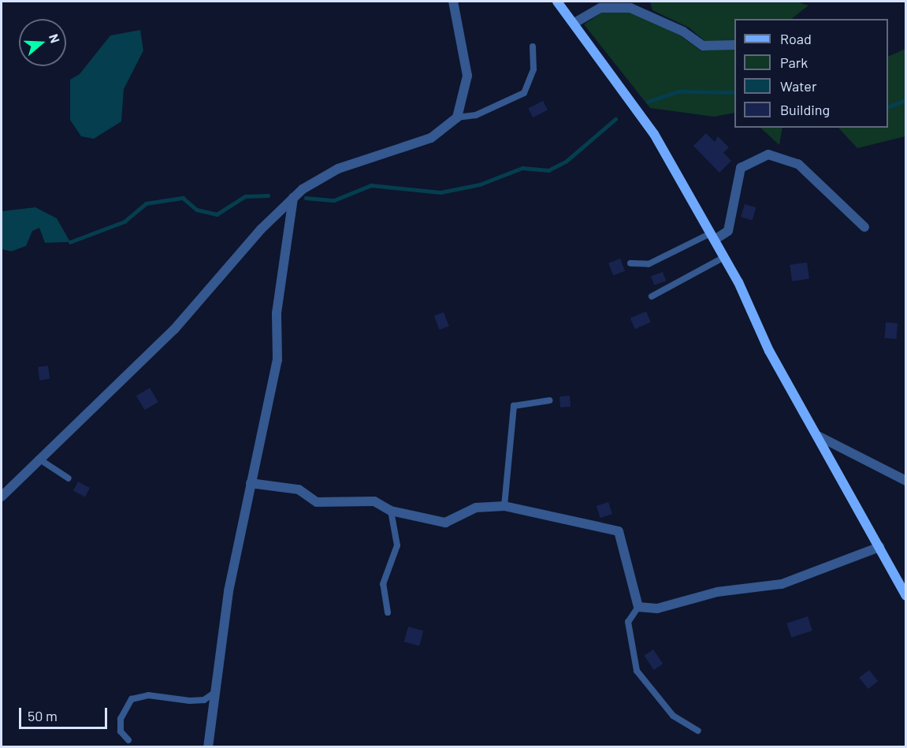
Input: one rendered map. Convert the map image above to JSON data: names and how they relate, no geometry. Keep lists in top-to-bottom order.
{
  "legend": [
    "Road",
    "Park",
    "Water",
    "Building"
  ],
  "scale_bar": "50 m",
  "north": "right"
}
